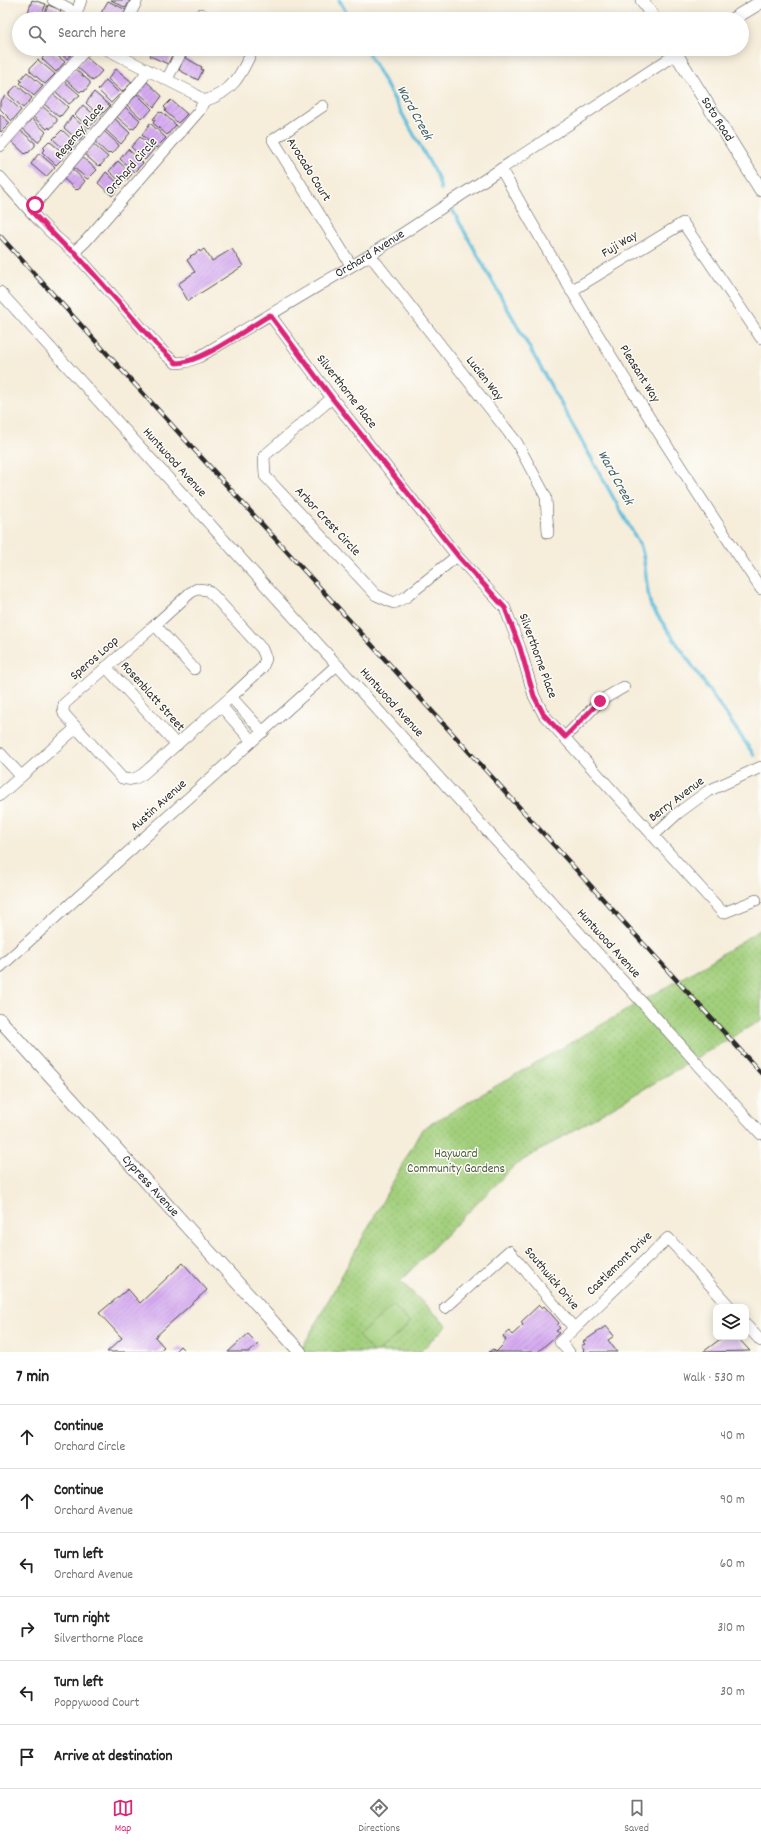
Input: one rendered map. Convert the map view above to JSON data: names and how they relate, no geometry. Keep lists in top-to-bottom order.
{
  "streets": {
    "street": [
      "Soto Road",
      "Regency Place",
      "Orchard Circle",
      "Avocado Court",
      "Fuji Way",
      "Orchard Avenue",
      "Pleasant Way",
      "Lucien Way",
      "Silverthorne Place",
      "Huntwood Avenue",
      "Arbor Crest Circle",
      "Speros Loop",
      "Rosenblatt Street",
      "Berry Avenue",
      "Austin Avenue",
      "Cypress Avenue",
      "Castlemont Drive",
      "Southwick Drive"
    ]
  },
  "crossings": [
    ["Orchard Circle", "Orchard Avenue"],
    ["Avocado Court", "Orchard Avenue"],
    ["Fuji Way", "Pleasant Way"],
    ["Orchard Avenue", "Pleasant Way"],
    ["Orchard Avenue", "Lucien Way"],
    ["Orchard Avenue", "Silverthorne Place"],
    ["Silverthorne Place", "Arbor Crest Circle"],
    ["Silverthorne Place", "Berry Avenue"],
    ["Huntwood Avenue", "Austin Avenue"],
    ["Speros Loop", "Rosenblatt Street"],
    ["Castlemont Drive", "Southwick Drive"]
  ],
  "water": ["Ward Creek"],
  "parks": ["Hayward Community Gardens"],
  "page": {
    "search": "Search here",
    "heading": ["7 min", "Walk · 530 m"],
    "list": [
      ["Continue", "Orchard Circle", "40 m"],
      ["Continue", "Orchard Avenue", "90 m"],
      ["Turn left", "Orchard Avenue", "60 m"],
      ["Turn right", "Silverthorne Place", "310 m"],
      ["Turn left", "Poppywood Court", "30 m"],
      "Arrive at destination"
    ],
    "nav": ["Map", "Directions", "Saved"]
  }
}
